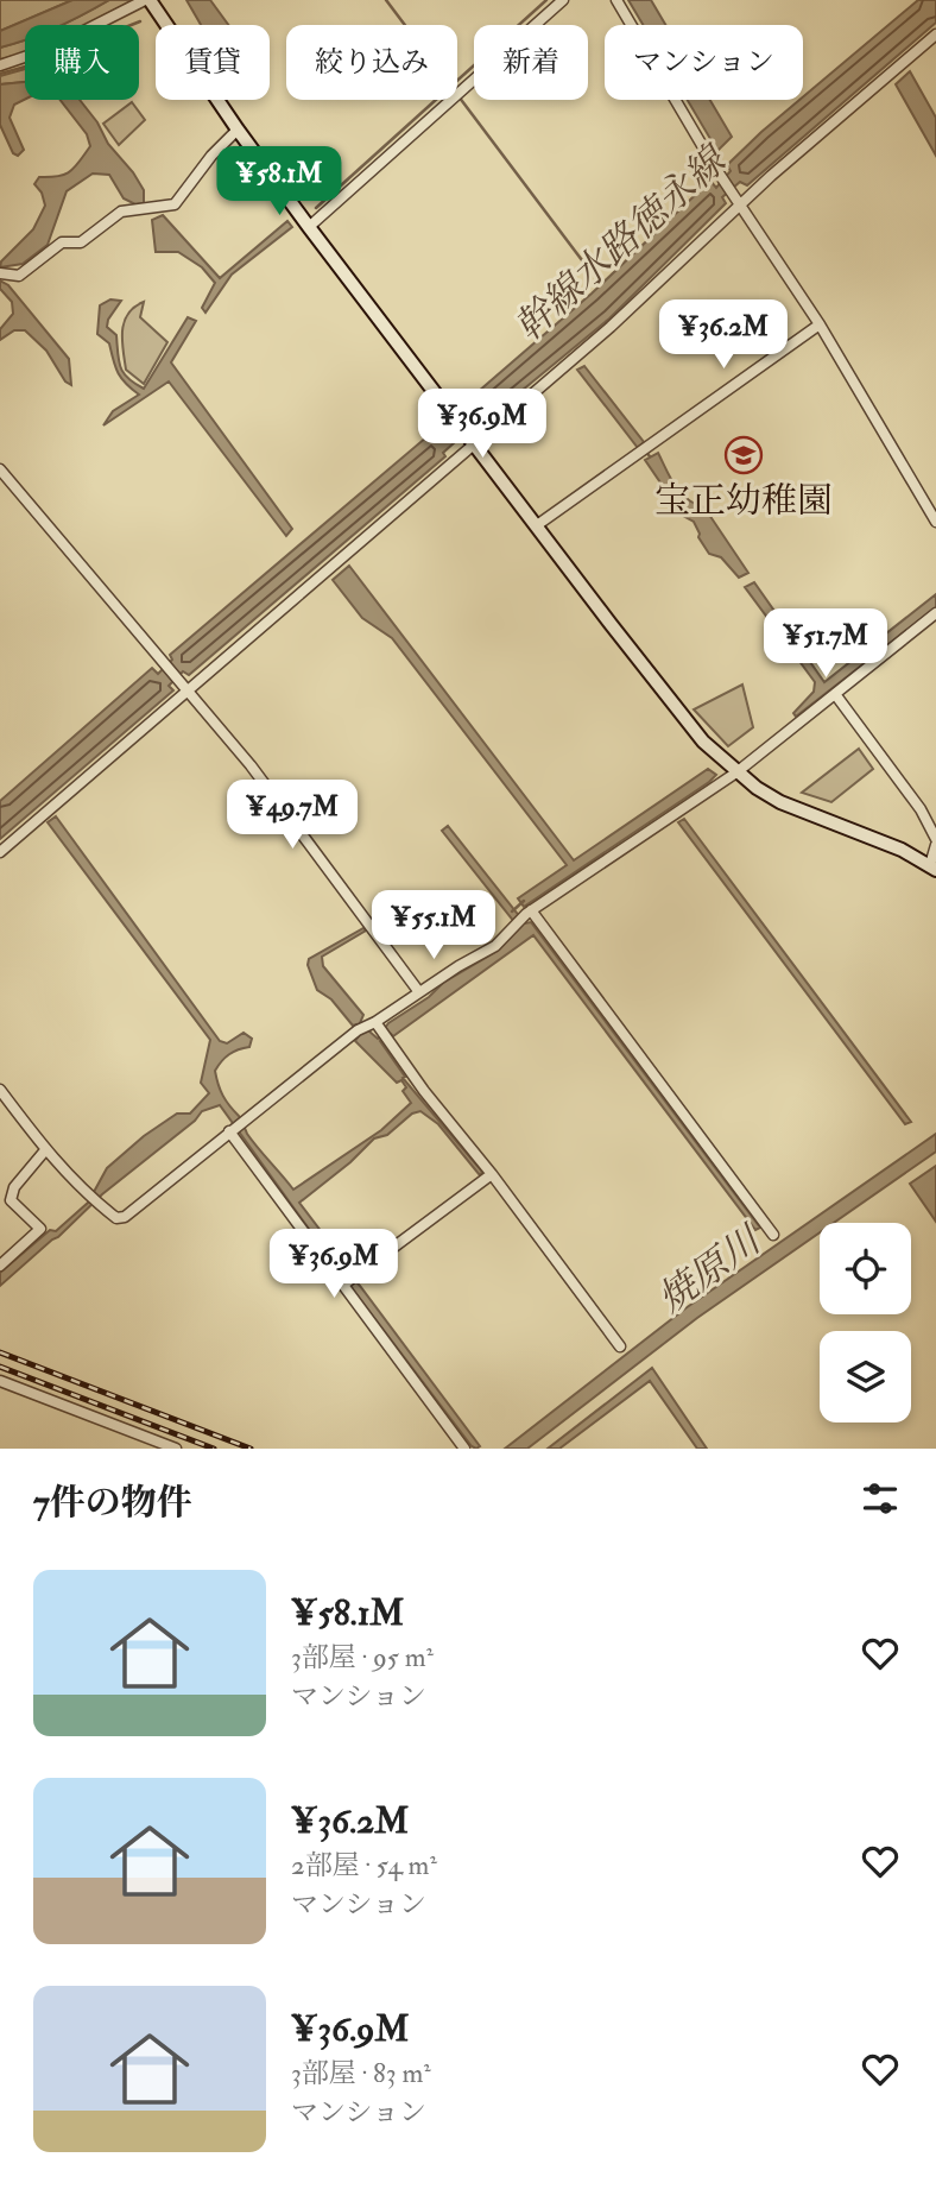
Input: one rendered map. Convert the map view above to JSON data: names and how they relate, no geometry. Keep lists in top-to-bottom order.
{
  "water": ["幹線水路徳永線", "焼原川"],
  "places": {
    "school or university": ["宝正幼稚園"]
  },
  "page": {
    "chip": [
      "購入",
      "賃貸",
      "絞り込み",
      "新着",
      "マンション"
    ],
    "price": [
      "¥58.1M",
      "¥36.2M",
      "¥36.9M",
      "¥51.7M",
      "¥49.7M",
      "¥55.1M",
      "¥36.9M"
    ],
    "heading": "7件の物件",
    "list": [
      {
        "name": "¥58.1M",
        "note": "3部屋 · 95 m² · マンション"
      },
      {
        "name": "¥36.2M",
        "note": "2部屋 · 54 m² · マンション"
      },
      {
        "name": "¥36.9M",
        "note": "3部屋 · 83 m² · マンション"
      }
    ]
  }
}
